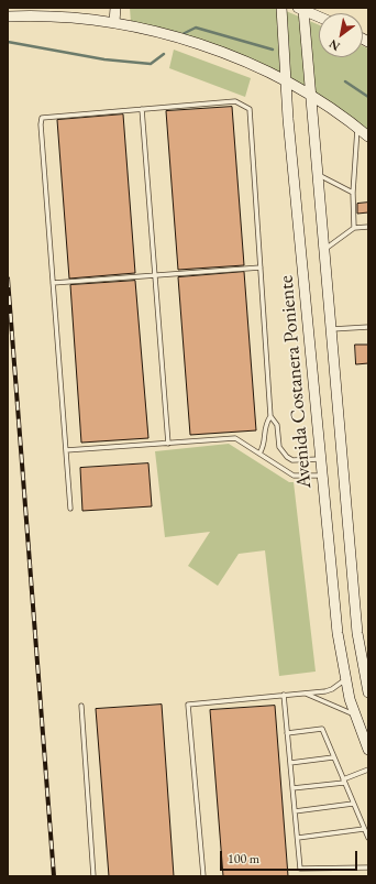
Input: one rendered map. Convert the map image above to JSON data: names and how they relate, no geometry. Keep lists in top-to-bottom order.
{
  "streets": {
    "street": ["Avenida Costanera Poniente"]
  },
  "scale_bar": "100 m",
  "north": "bottom left"
}
